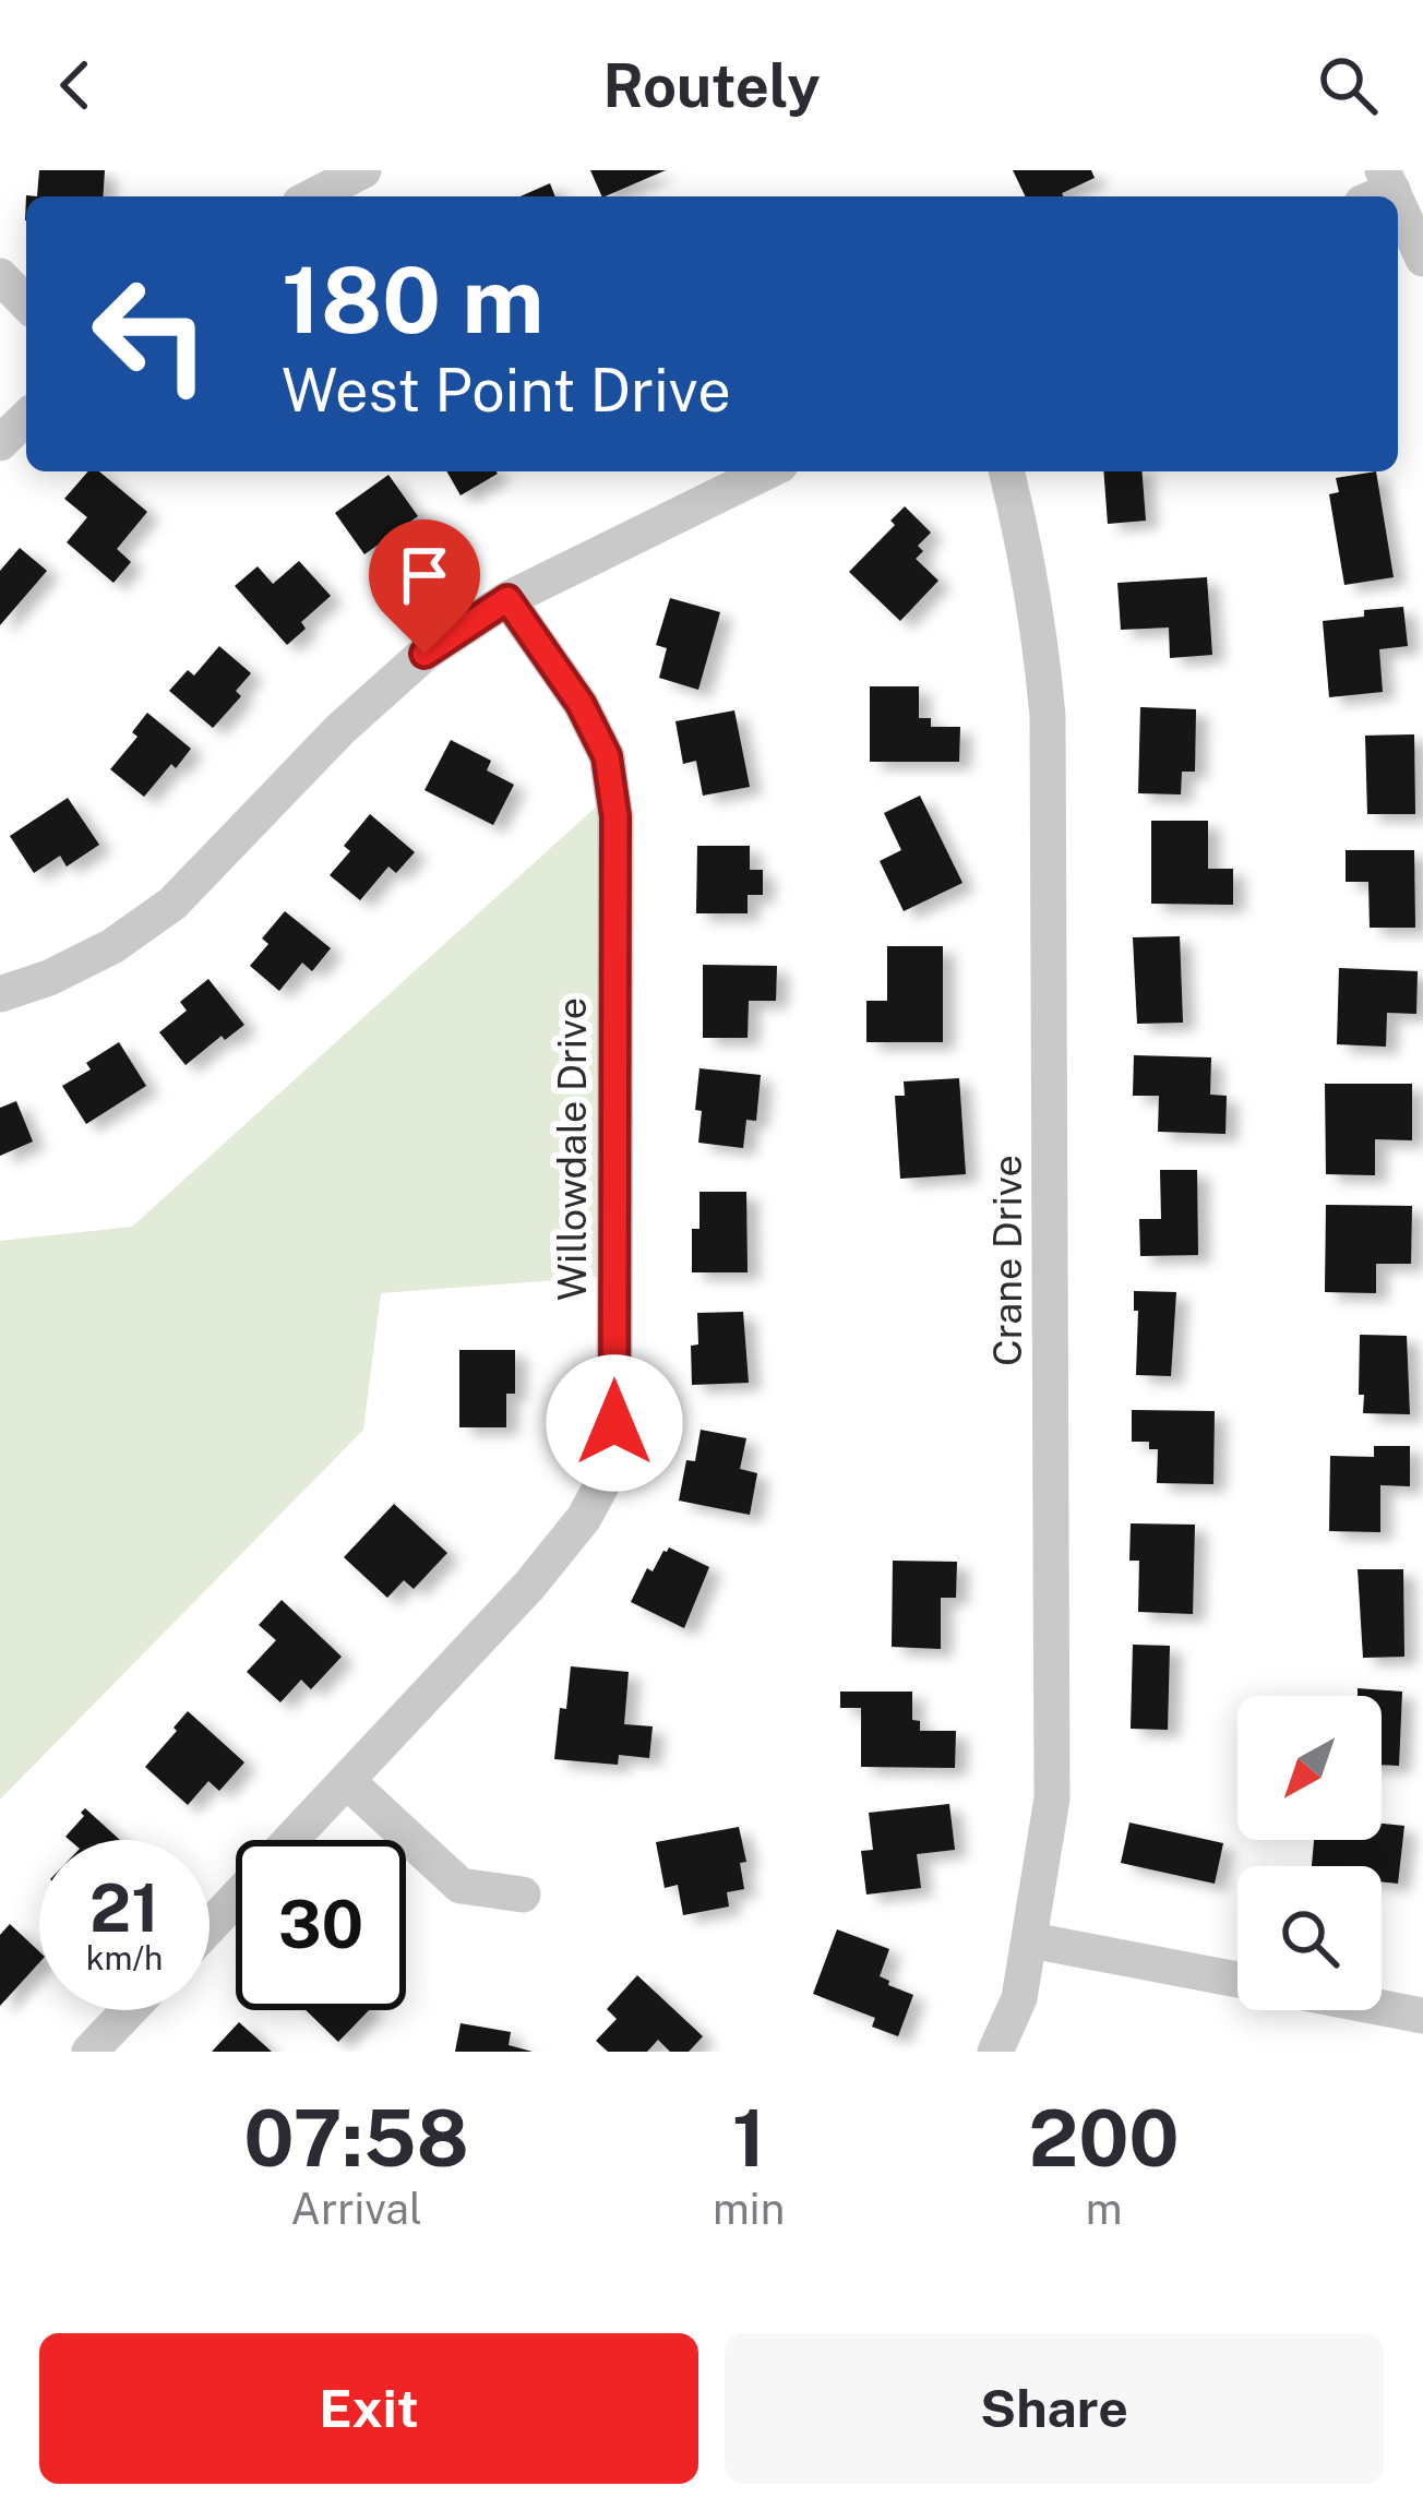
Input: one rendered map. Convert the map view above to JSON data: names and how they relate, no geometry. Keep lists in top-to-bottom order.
{
  "streets": {
    "street": ["Willowdale Drive", "Crane Drive"]
  },
  "north": "bottom left",
  "page": {
    "header": "Routely",
    "turn": ["180 m", "West Point Drive"],
    "speed": "21 km/h",
    "limit": "30",
    "eta": [
      "07:58",
      "Arrival",
      "1",
      "min",
      "200",
      "m"
    ],
    "buttons": ["Exit", "Share"]
  }
}
